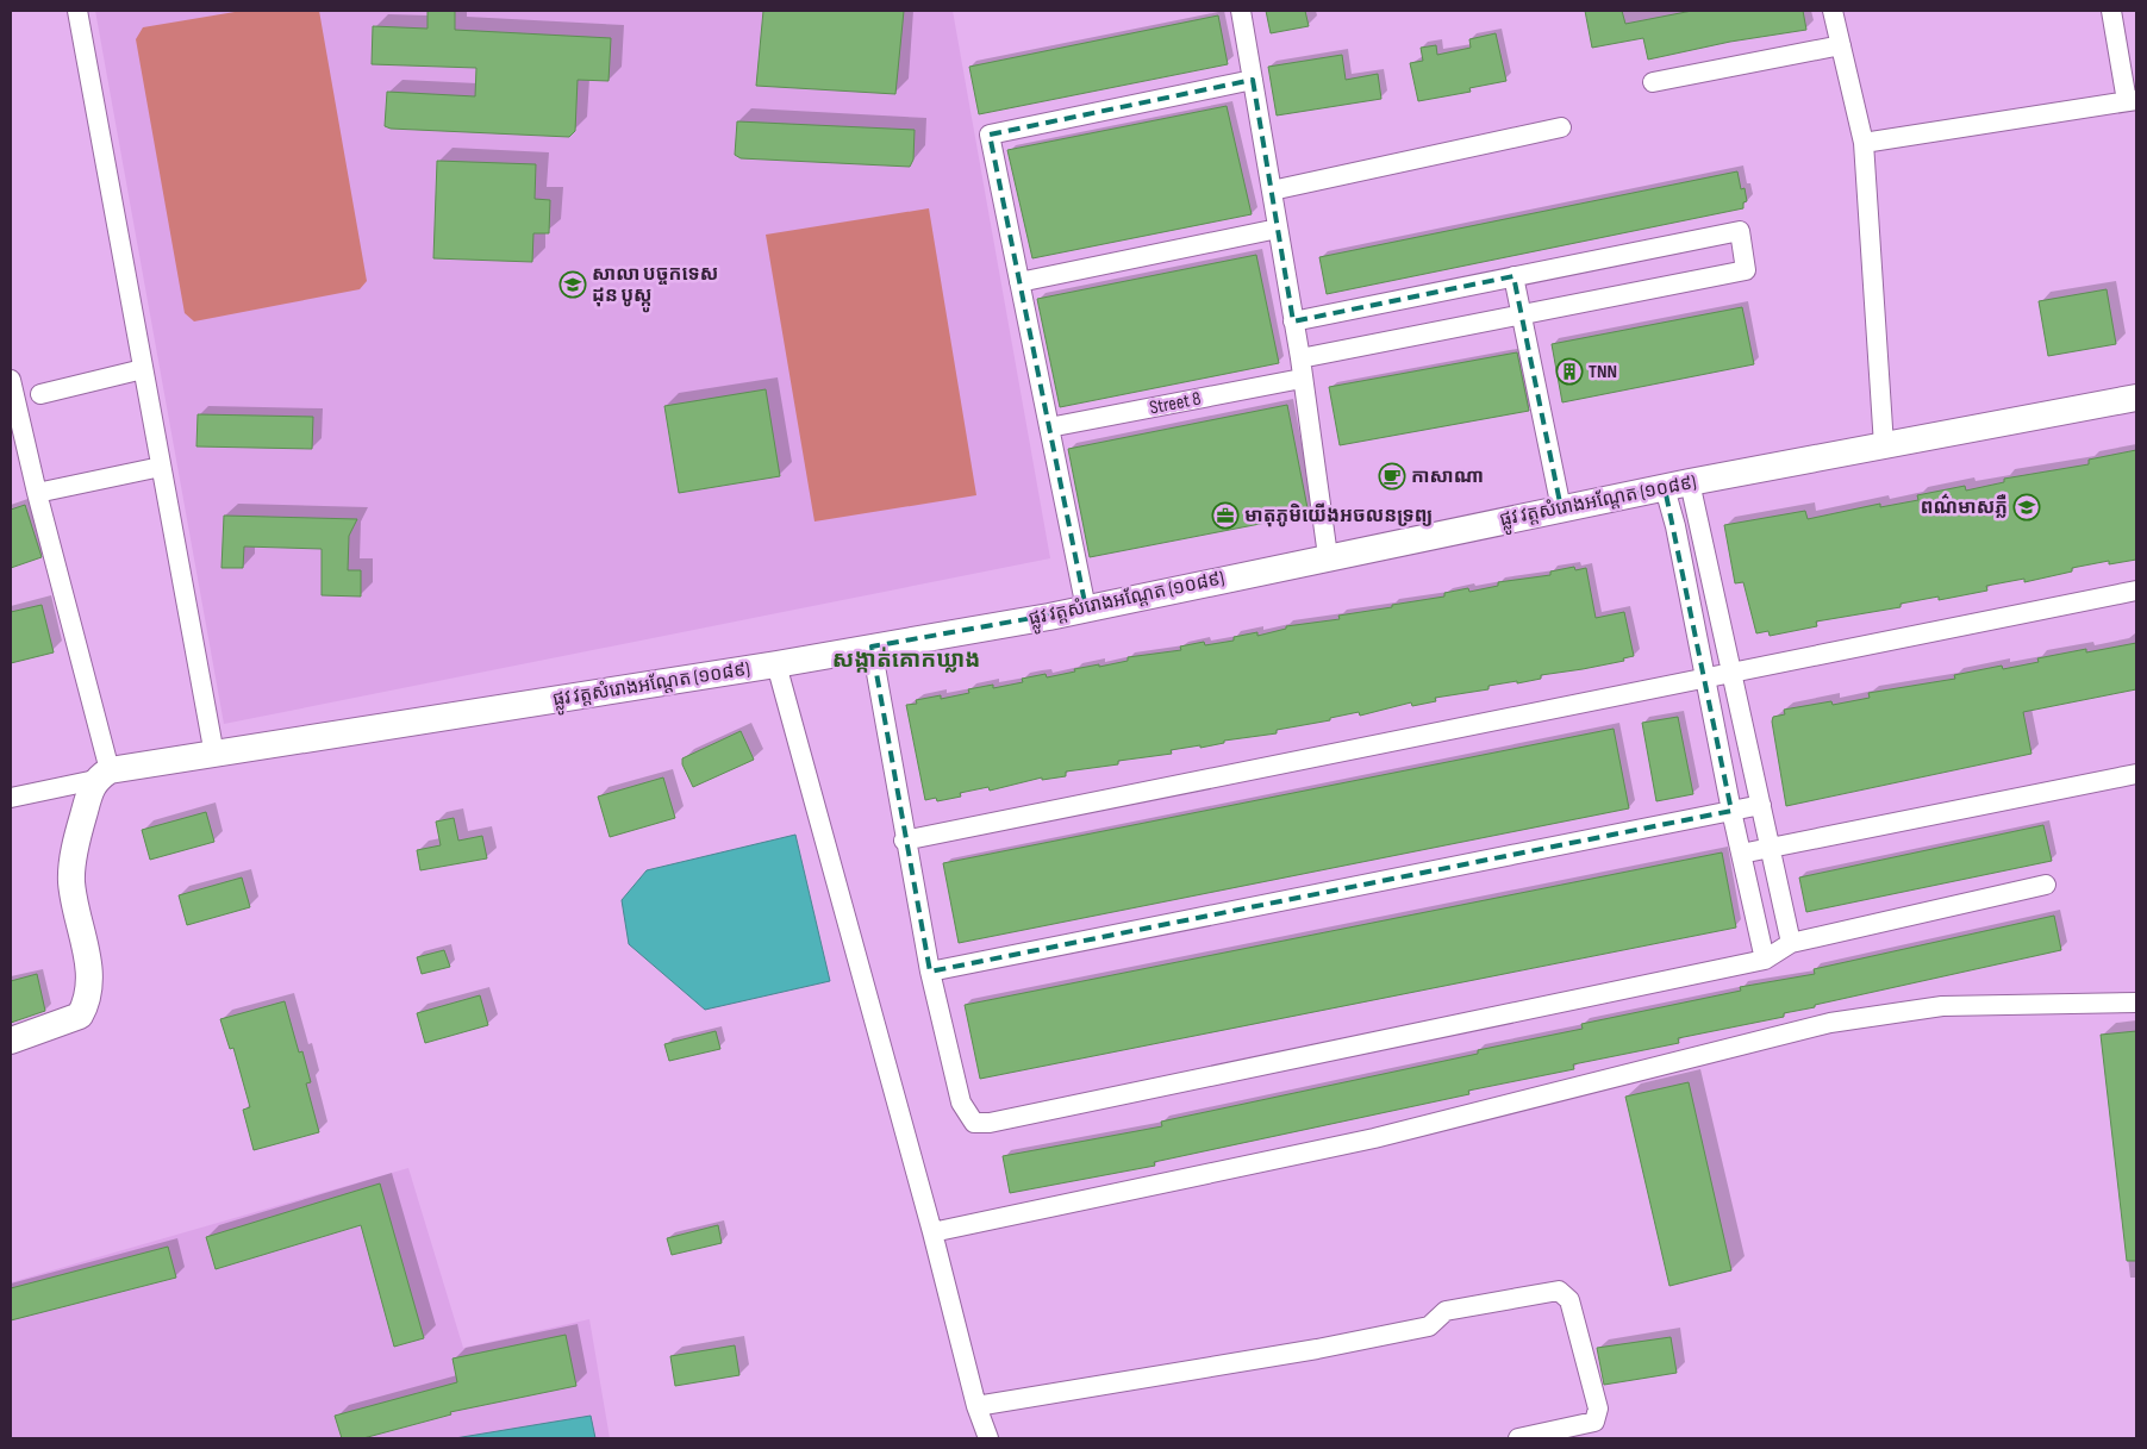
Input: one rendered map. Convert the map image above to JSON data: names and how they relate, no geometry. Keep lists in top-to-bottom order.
{
  "streets": {
    "main road": ["ផ្លូវ វត្តសំរោងអណ្ដែត (១០៨៩)"],
    "street": ["Street 8"]
  },
  "districts": ["សង្កាត់គោកឃ្លាង"],
  "places": {
    "school or university": ["សាលា បច្ចកទេស ដុន បូស្កូ", "ពណ៌មាសភ្លឺ"],
    "building": ["TNN"],
    "cafe": ["កាសាណា"],
    "office": ["មាតុភូមិយើងអចលនទ្រព្យ"]
  }
}
